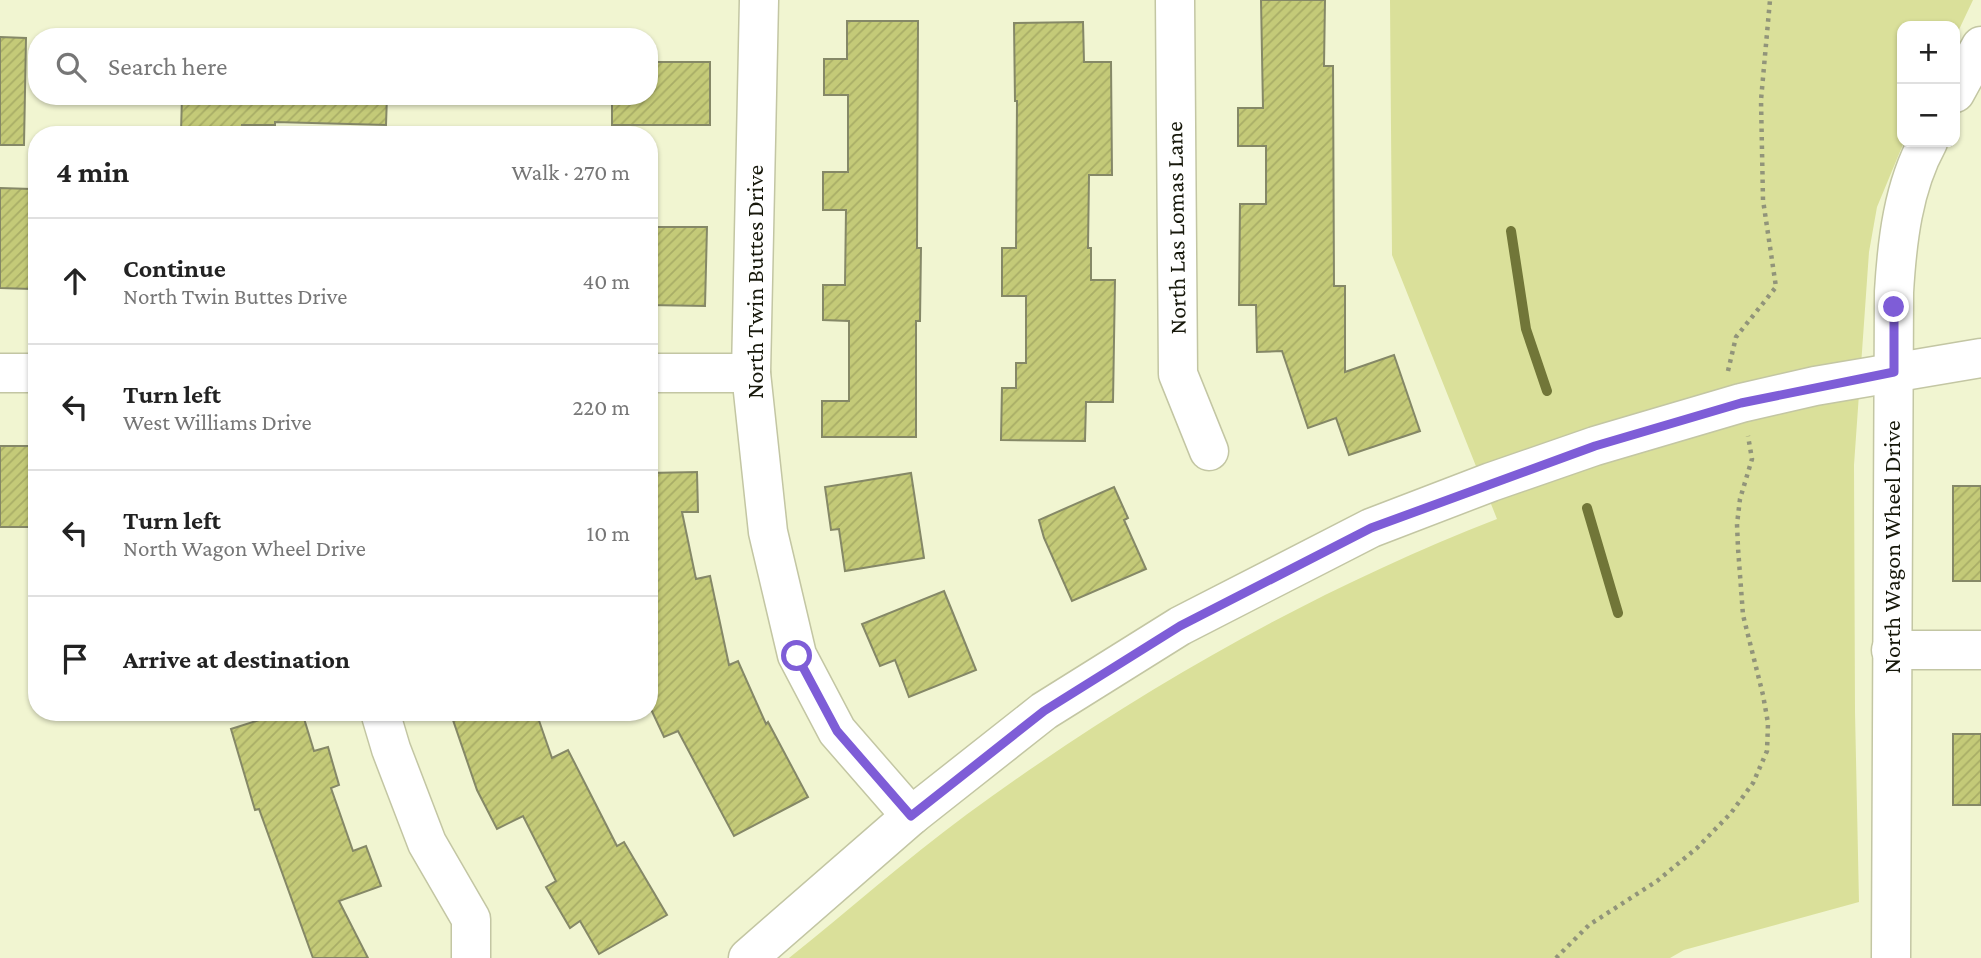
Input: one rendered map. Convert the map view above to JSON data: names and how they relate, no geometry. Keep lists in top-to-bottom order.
{
  "streets": {
    "street": ["North Las Lomas Lane", "North Twin Buttes Drive", "North Wagon Wheel Drive"]
  },
  "page": {
    "map_buttons": ["+", "−"],
    "search": "Search here",
    "heading": ["4 min", "Walk · 270 m"],
    "list": [
      ["Continue", "North Twin Buttes Drive", "40 m"],
      ["Turn left", "West Williams Drive", "220 m"],
      ["Turn left", "North Wagon Wheel Drive", "10 m"],
      "Arrive at destination"
    ]
  }
}
